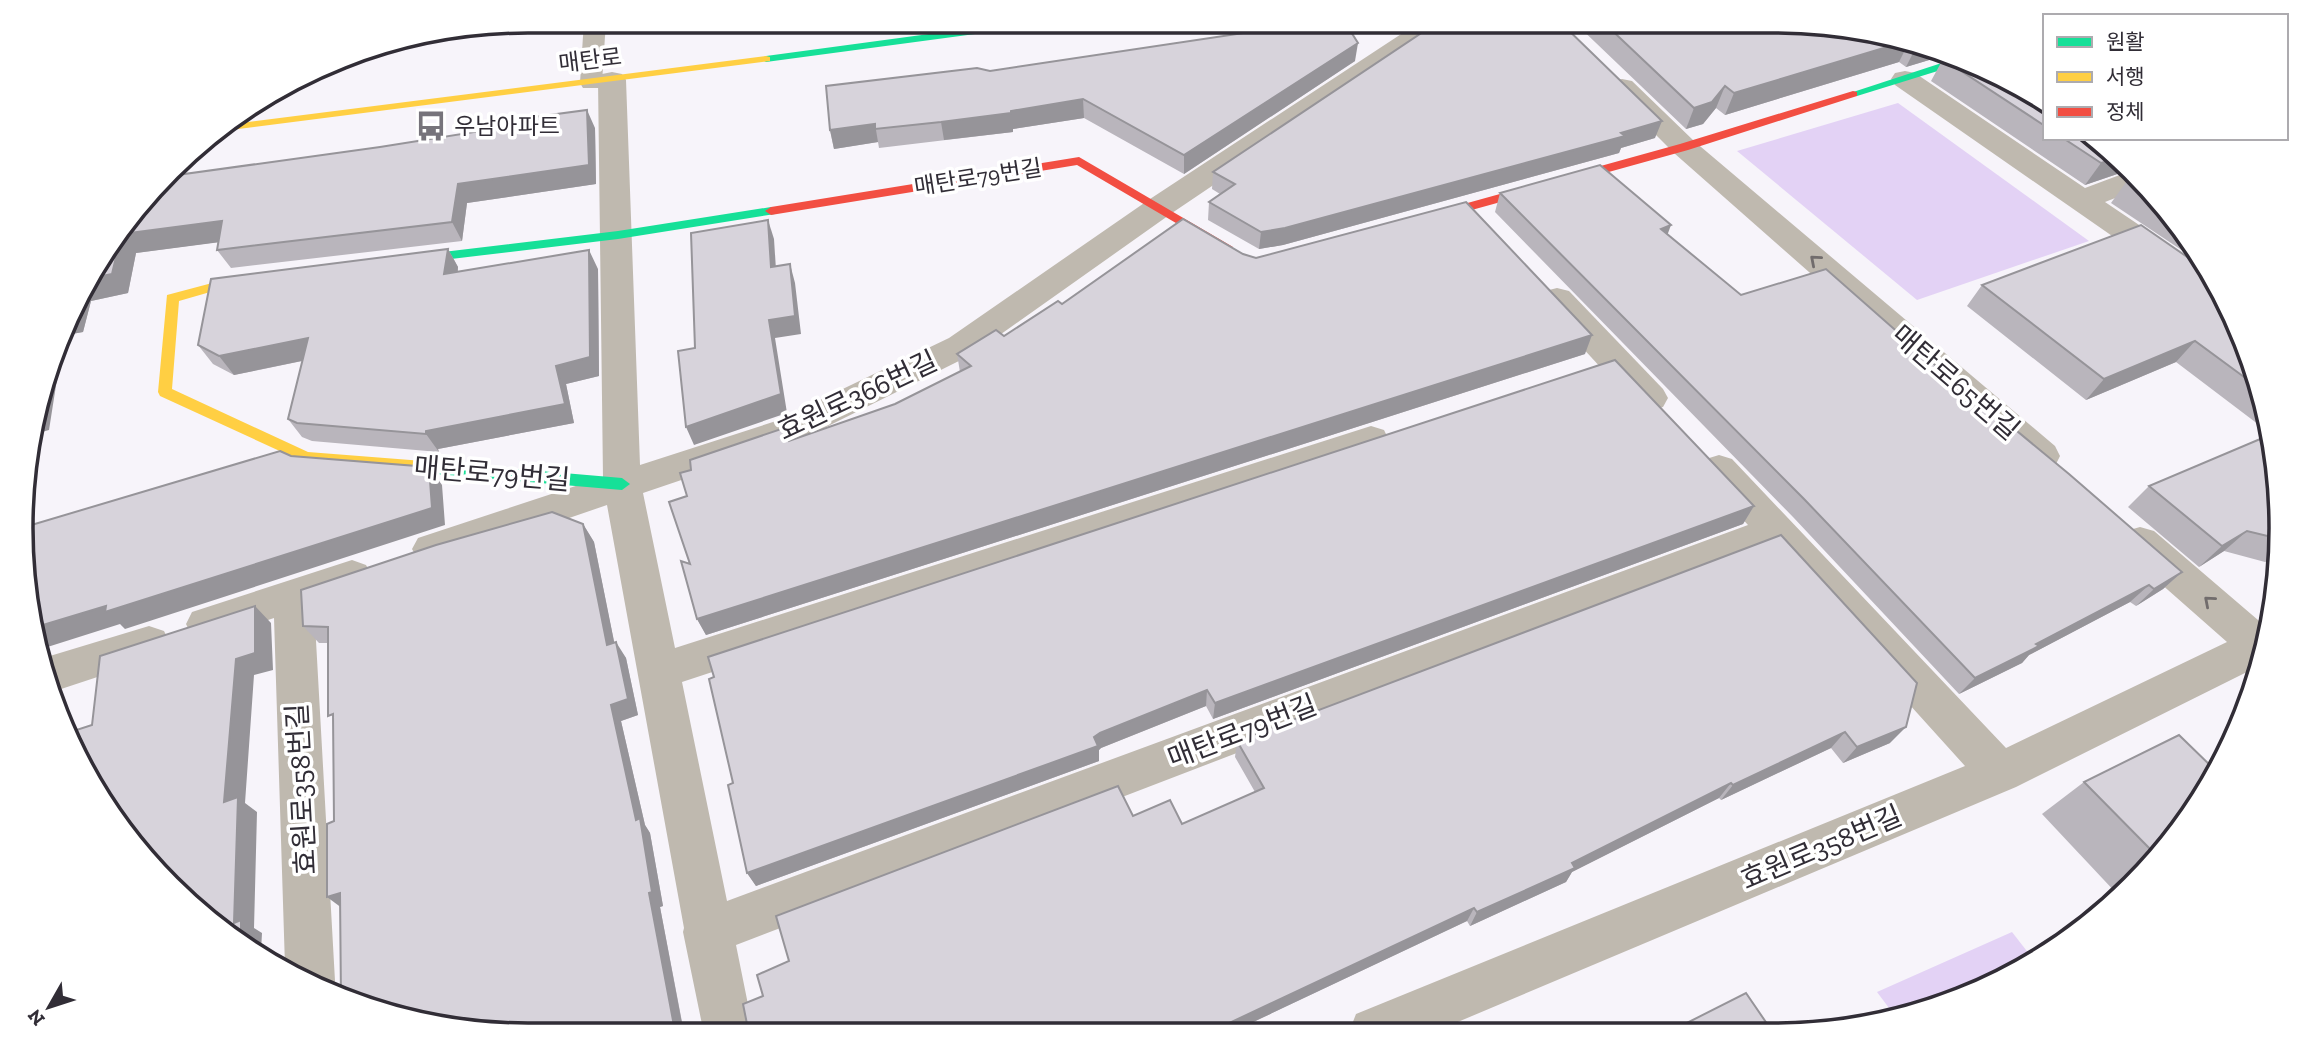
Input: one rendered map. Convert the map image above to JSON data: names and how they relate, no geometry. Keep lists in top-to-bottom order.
{
  "streets": {
    "street": [
      "매탄로",
      "매탄로79번길",
      "매탄로65번길",
      "효원로366번길",
      "효원로358번길"
    ]
  },
  "crossings": [
    ["매탄로79번길", "효원로366번길"],
    ["효원로366번길", "효원로358번길"]
  ],
  "places": {
    "bus stop": ["우남아파트"]
  },
  "legend": ["원활", "서행", "정체"],
  "north": "bottom left"
}
